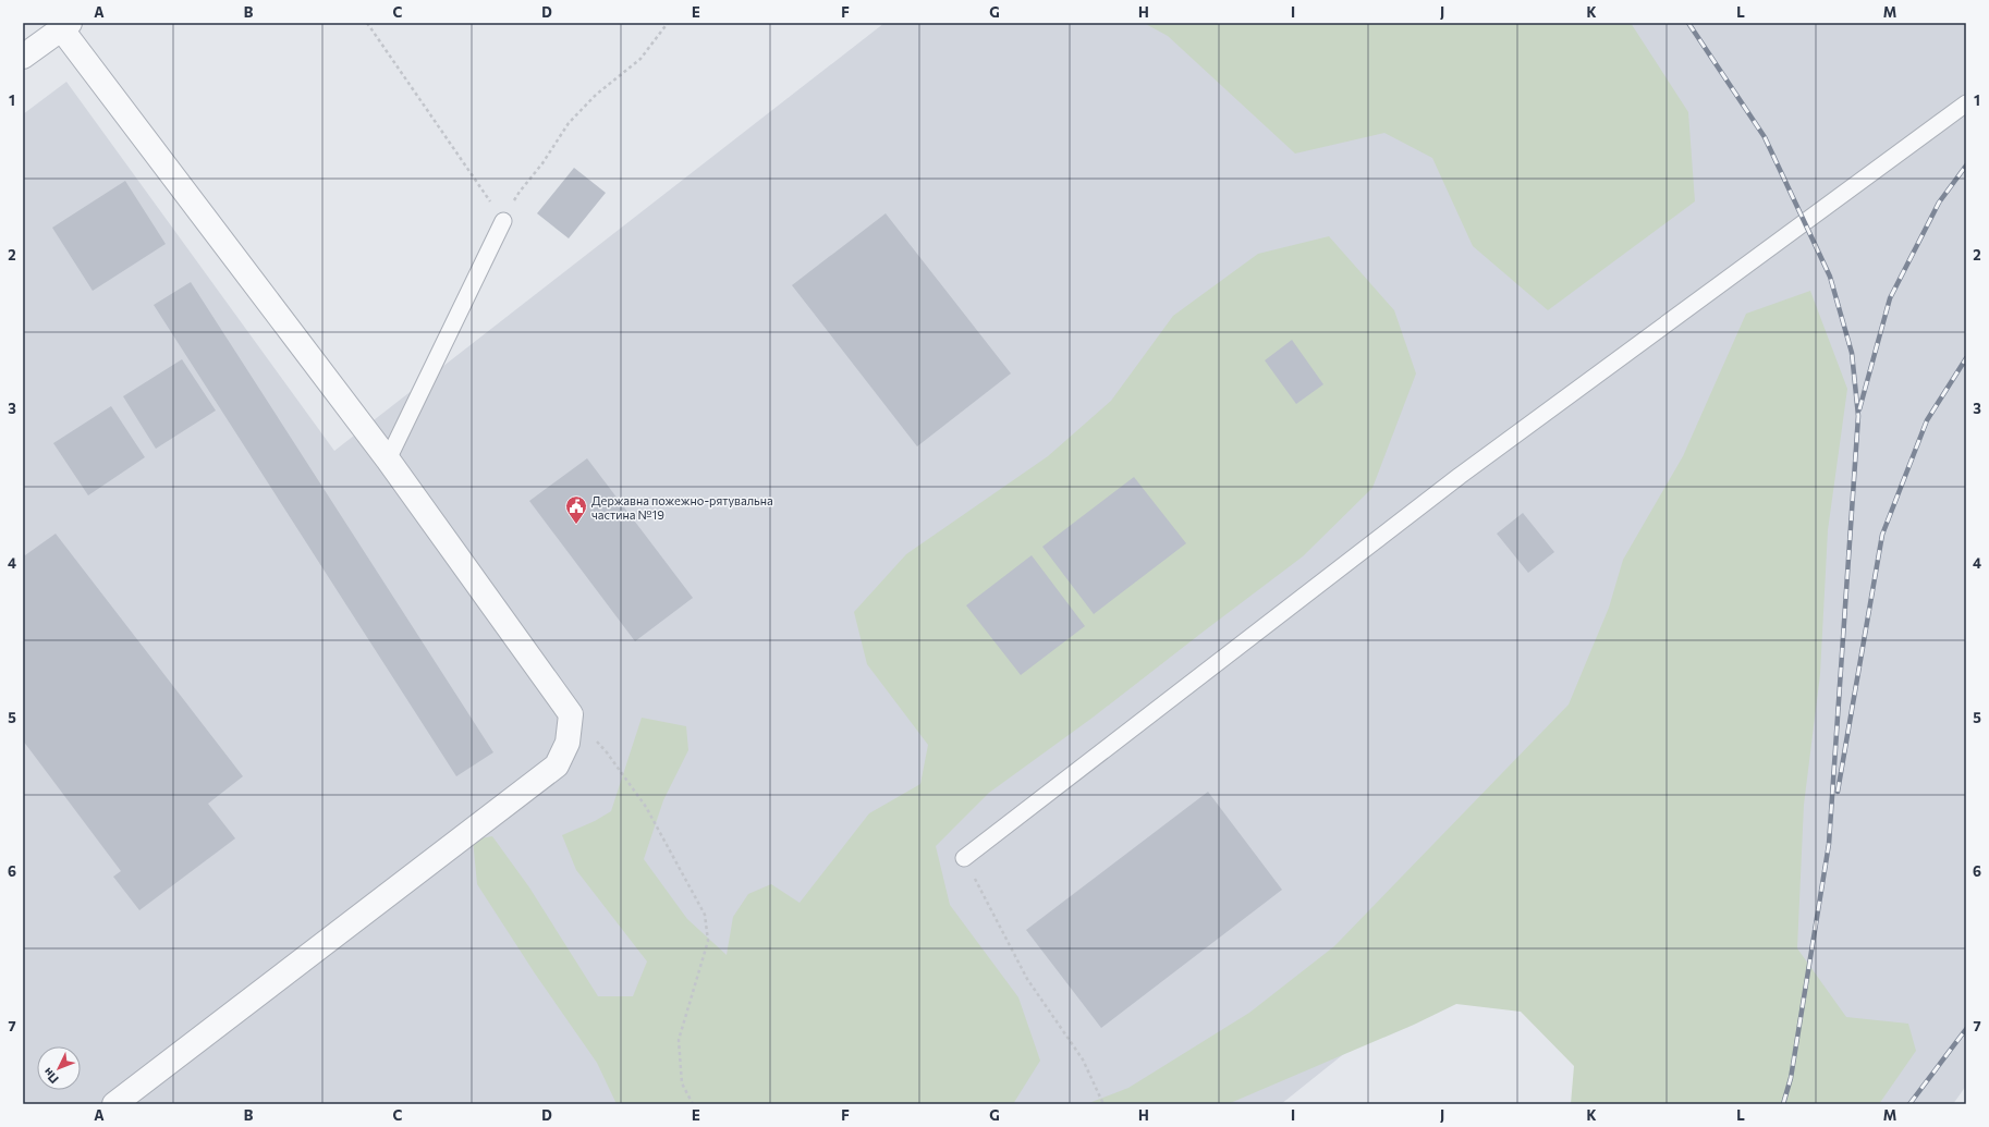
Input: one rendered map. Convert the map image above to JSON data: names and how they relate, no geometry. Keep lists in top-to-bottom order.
{
  "places": {
    "public building": ["Державна пожежно-рятувальна частина №19"]
  },
  "north": "bottom left",
  "grid": {
    "columns": [
      "A",
      "B",
      "C",
      "D",
      "E",
      "F",
      "G",
      "H",
      "I",
      "J",
      "K",
      "L",
      "M"
    ],
    "rows": [
      "1",
      "2",
      "3",
      "4",
      "5",
      "6",
      "7"
    ]
  }
}
